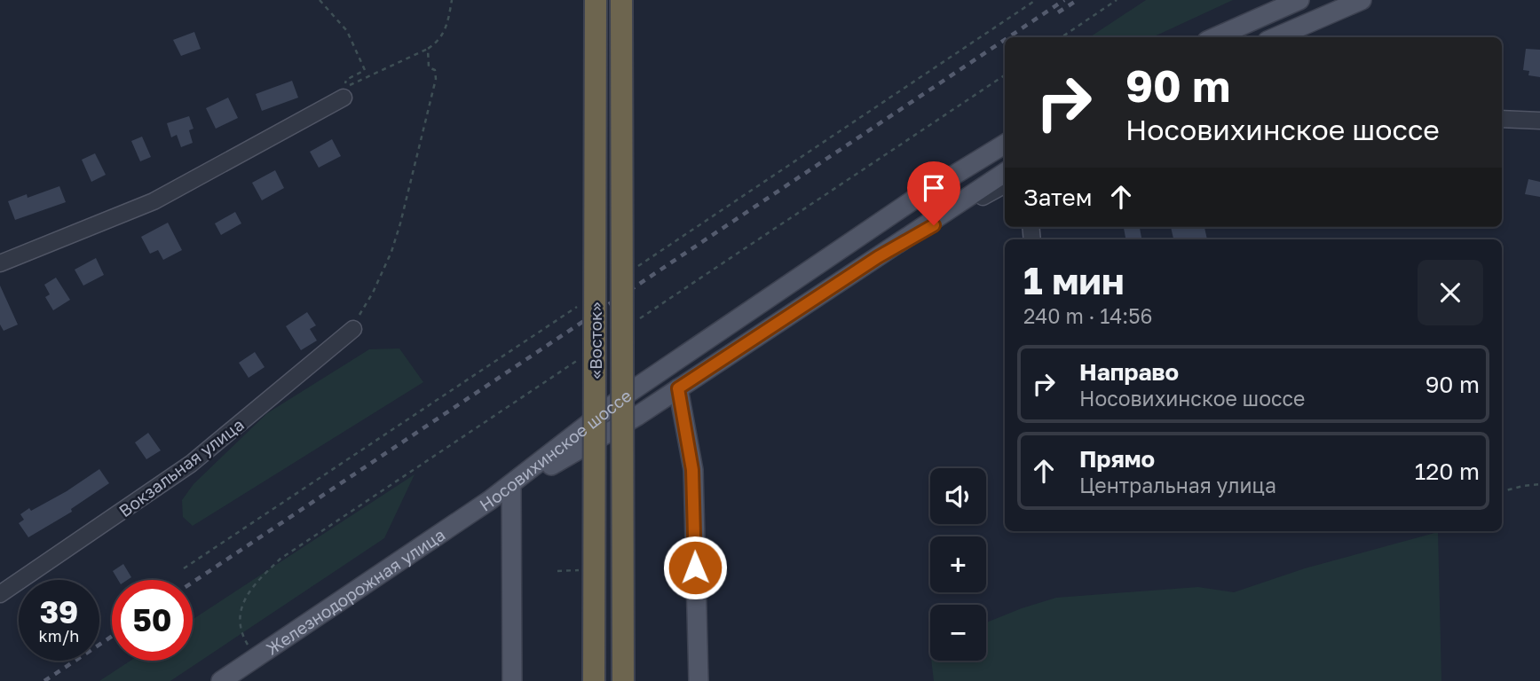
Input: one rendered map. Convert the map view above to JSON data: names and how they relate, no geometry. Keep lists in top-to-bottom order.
{
  "streets": {
    "highway": ["«Восток»"],
    "main road": ["Носовихинское шоссе", "Железнодорожная улица"],
    "street": ["Вокзальная улица"]
  },
  "crossings": [
    ["Носовихинское шоссе", "Железнодорожная улица"]
  ],
  "page": {
    "turn": ["90 m", "Носовихинское шоссе"],
    "then": "Затем",
    "heading": ["1 мин", "240 m · 14:56"],
    "list": [
      {
        "name": "Направо",
        "note": "Носовихинское шоссе",
        "value": "90 m"
      },
      {
        "name": "Прямо",
        "note": "Центральная улица",
        "value": "120 m"
      }
    ],
    "map_buttons": ["+", "−"],
    "speed": "39 km/h",
    "limit": "50"
  }
}
